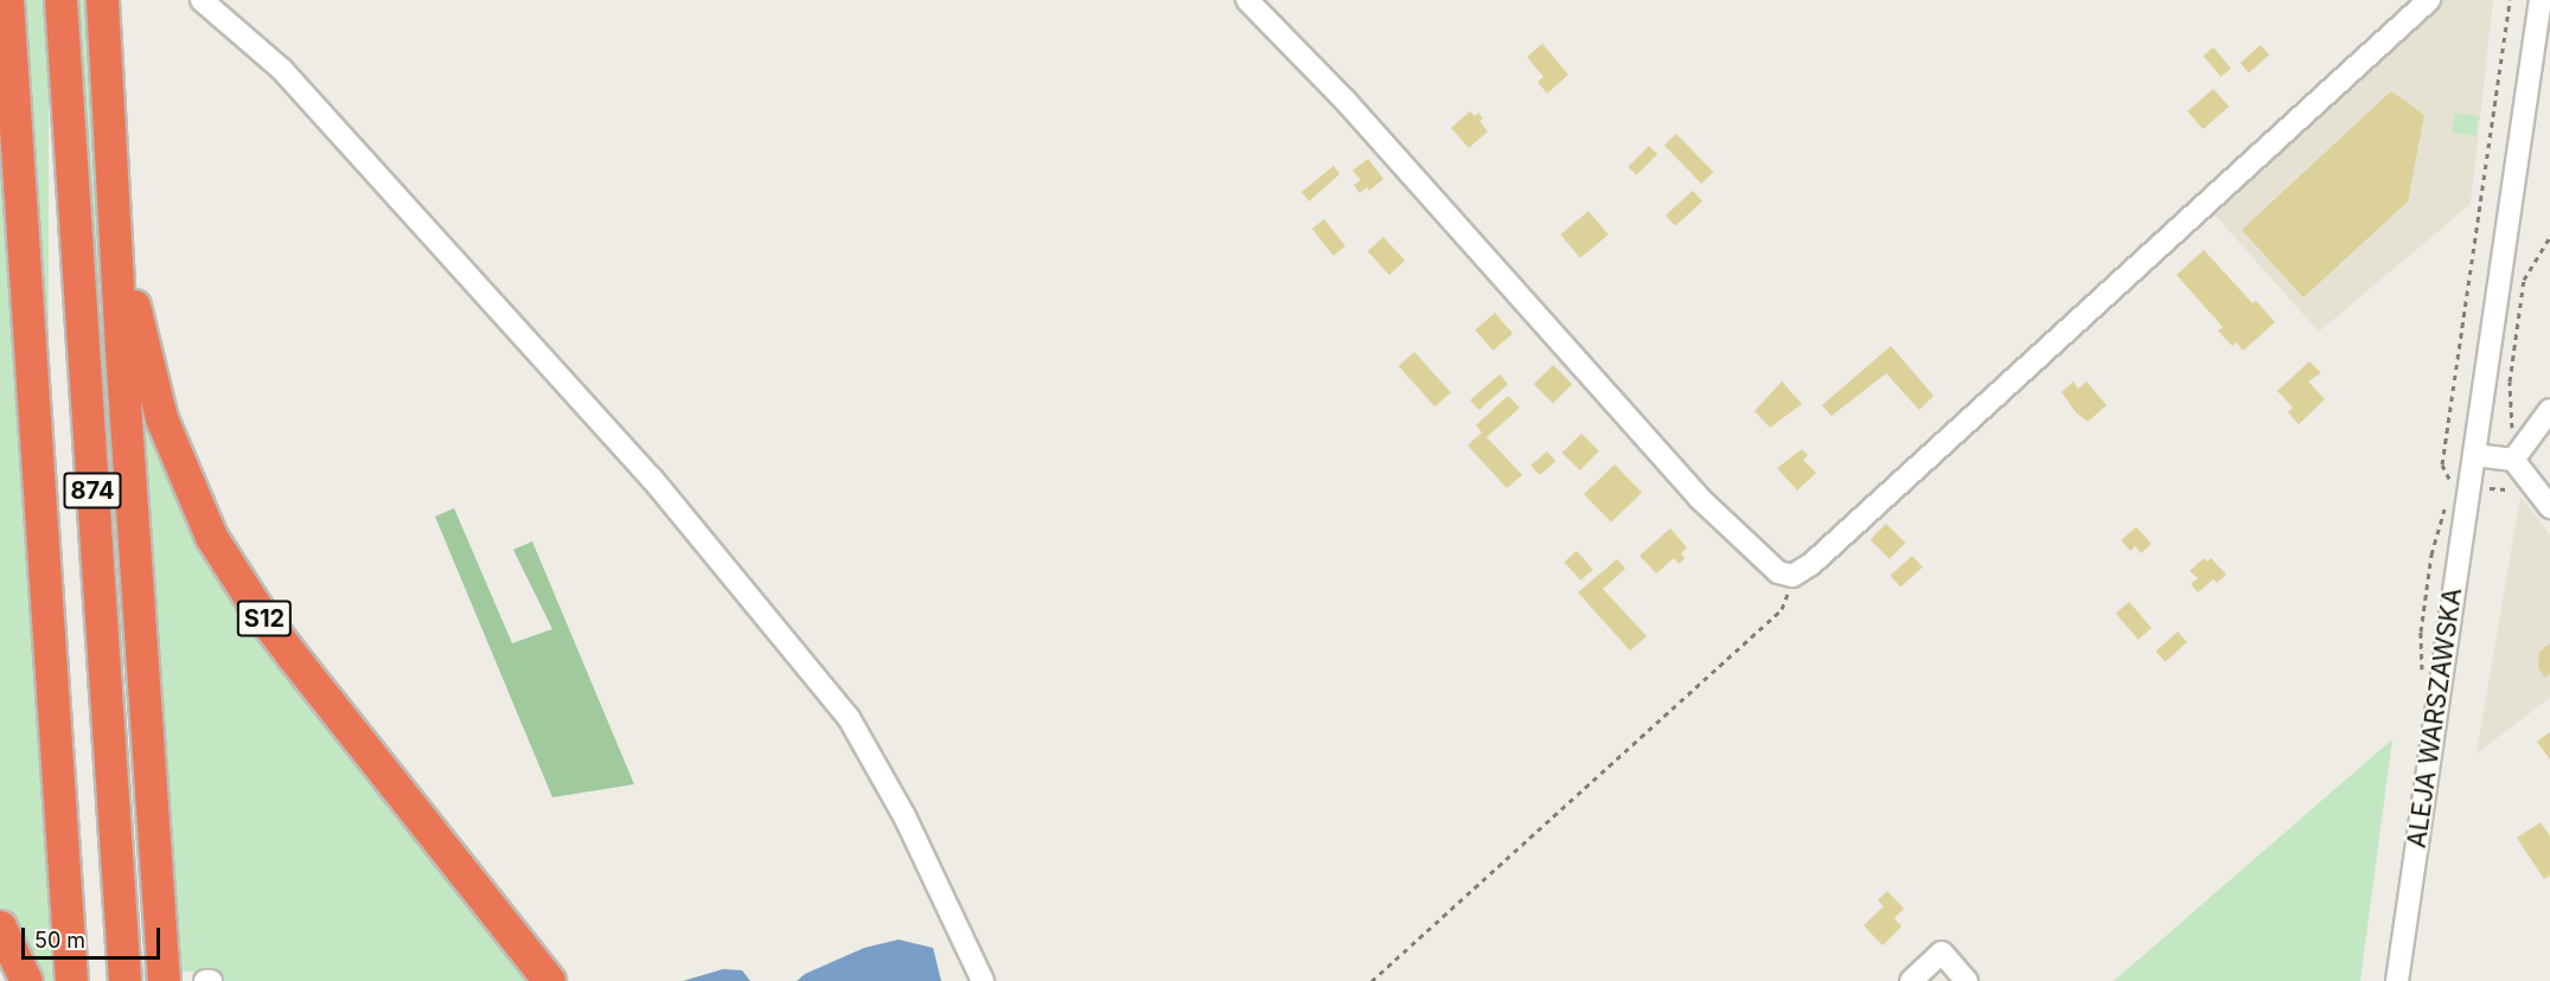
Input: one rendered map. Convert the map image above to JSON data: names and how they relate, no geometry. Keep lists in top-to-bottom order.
{
  "streets": {
    "highway": ["874", "S12"],
    "street": ["ALEJA WARSZAWSKA"]
  },
  "scale_bar": "50 m"
}
